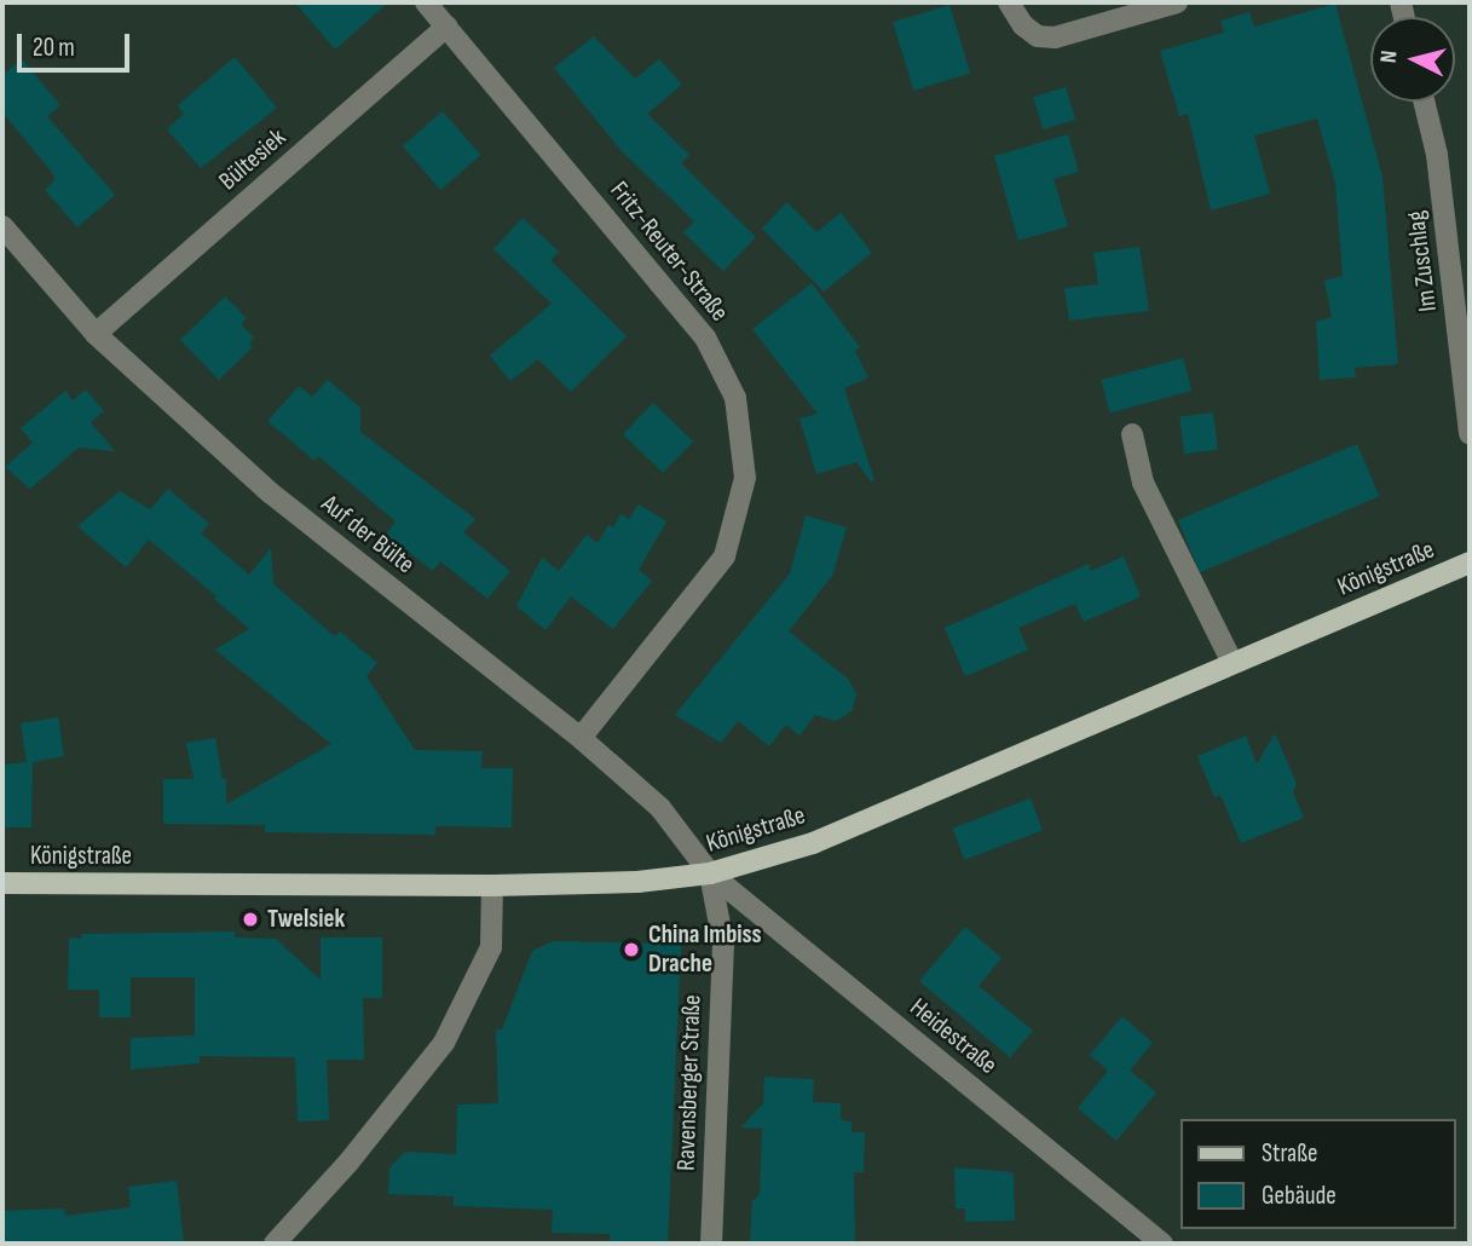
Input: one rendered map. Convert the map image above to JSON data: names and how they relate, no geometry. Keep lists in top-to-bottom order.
{
  "streets": {
    "main road": ["Königstraße"],
    "street": [
      "Bültesiek",
      "Fritz-Reuter-Straße",
      "Im Zuschlag",
      "Auf der Bülte",
      "Heidestraße",
      "Ravensberger Straße"
    ]
  },
  "crossings": [
    ["Bültesiek", "Fritz-Reuter-Straße"],
    ["Bültesiek", "Auf der Bülte"],
    ["Fritz-Reuter-Straße", "Auf der Bülte"],
    ["Auf der Bülte", "Königstraße"],
    ["Auf der Bülte", "Heidestraße"],
    ["Auf der Bülte", "Ravensberger Straße"],
    ["Königstraße", "Heidestraße"],
    ["Königstraße", "Ravensberger Straße"],
    ["Heidestraße", "Ravensberger Straße"]
  ],
  "places": ["Twelsiek", "China Imbiss Drache"],
  "legend": ["Straße", "Gebäude"],
  "scale_bar": "20 m",
  "north": "left"
}
